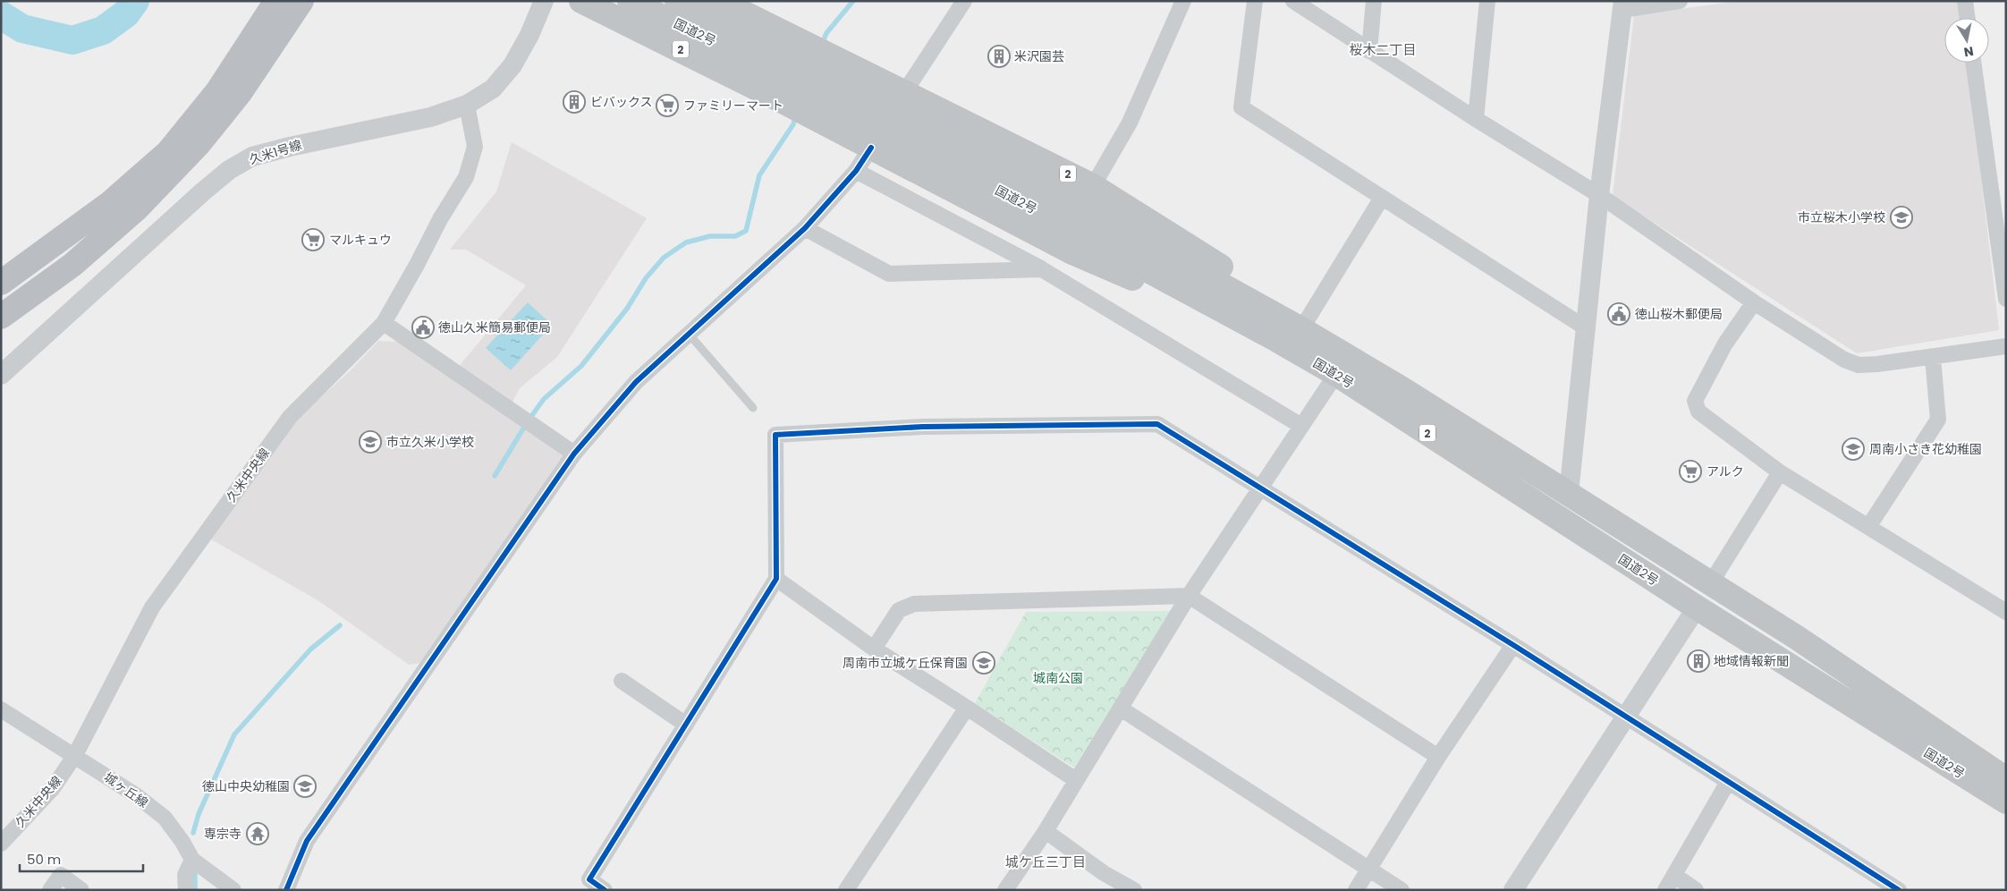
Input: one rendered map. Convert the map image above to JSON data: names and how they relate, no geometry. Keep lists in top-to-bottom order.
{
  "streets": {
    "highway": ["国道2号", "2"],
    "street": ["久米1号線", "久米中央線", "城ヶ丘線"]
  },
  "crossings": [
    ["国道2号", "2"],
    ["久米1号線", "久米中央線"],
    ["久米中央線", "城ヶ丘線"]
  ],
  "districts": ["桜木二丁目", "城ケ丘三丁目"],
  "parks": ["城南公園"],
  "places": {
    "building": ["米沢園芸", "ビバックス", "地域情報新聞"],
    "supermarket": ["ファミリーマート", "マルキュウ", "アルク"],
    "school or university": [
      "市立桜木小学校",
      "市立久米小学校",
      "周南小さき花幼稚園",
      "周南市立城ケ丘保育園",
      "徳山中央幼稚園"
    ],
    "public building": ["徳山桜木郵便局", "徳山久米簡易郵便局"],
    "temple": ["専宗寺"]
  },
  "scale_bar": "50 m",
  "north": "bottom"
}
